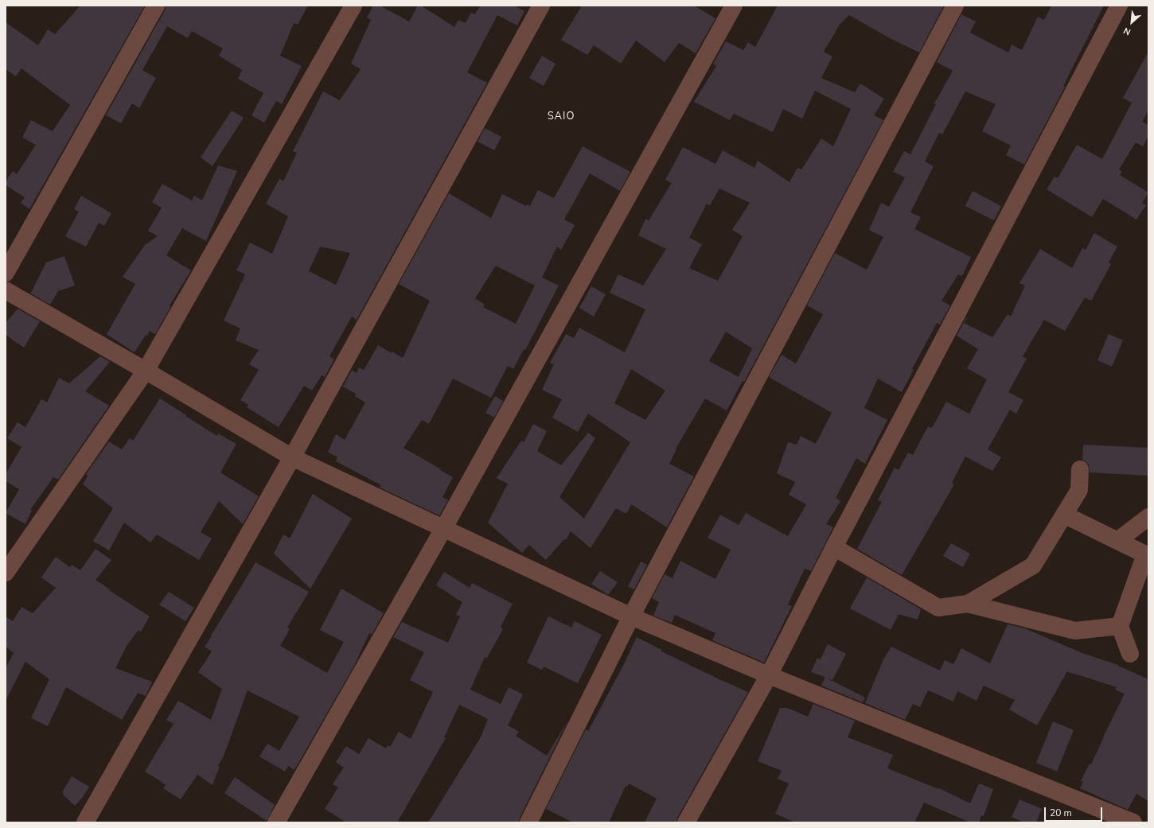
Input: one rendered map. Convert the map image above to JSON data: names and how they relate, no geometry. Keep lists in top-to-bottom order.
{
  "districts": ["SAIO"],
  "scale_bar": "20 m",
  "north": "bottom left"
}
